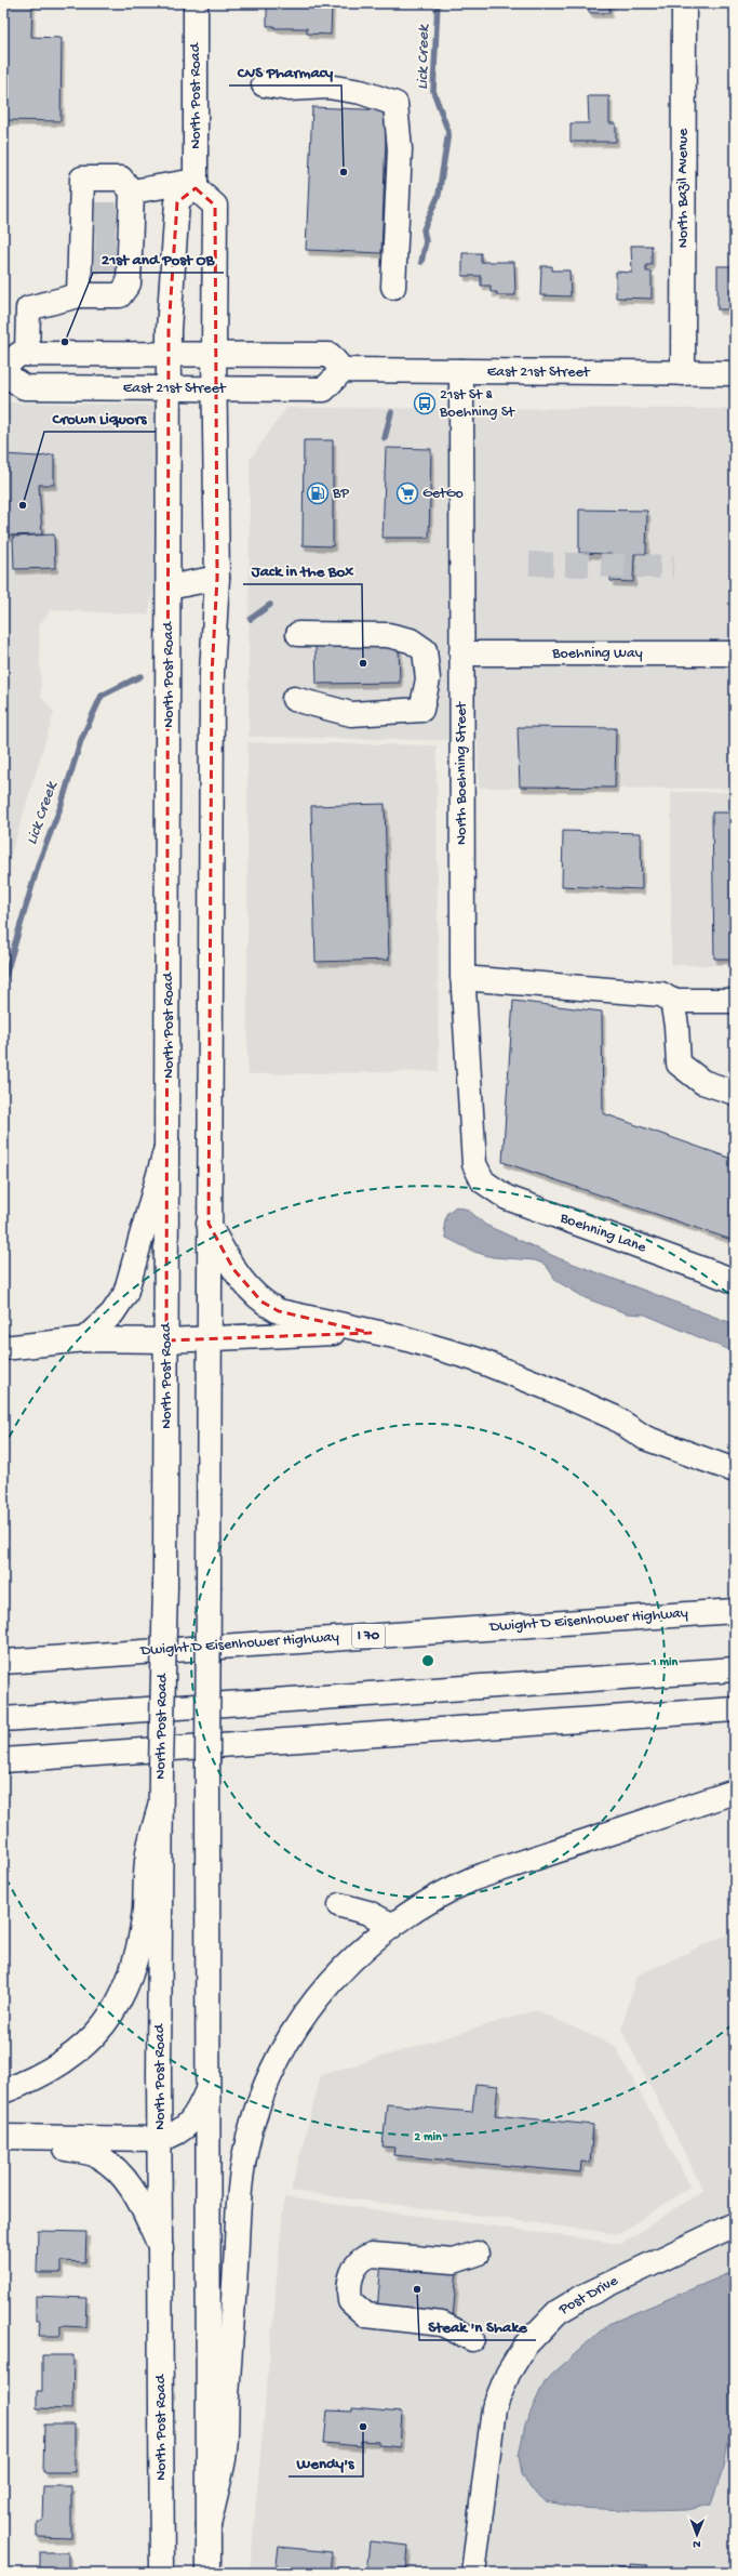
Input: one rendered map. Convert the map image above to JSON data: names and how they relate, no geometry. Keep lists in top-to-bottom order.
{
  "streets": {
    "main road": [
      "North Post Road",
      "North Bazil Avenue",
      "East 21st Street",
      "Boehning Way",
      "North Boehning Street",
      "Boehning Lane",
      "Dwight D Eisenhower Highway",
      "I 70",
      "Post Drive"
    ]
  },
  "crossings": [
    ["North Post Road", "East 21st Street"],
    ["North Bazil Avenue", "East 21st Street"],
    ["East 21st Street", "North Boehning Street"],
    ["Boehning Way", "North Boehning Street"],
    ["North Boehning Street", "Boehning Lane"]
  ],
  "water": ["Lick Creek"],
  "places": {
    "other": [
      "CVS Pharmacy",
      "21st and Post OB",
      "Crown Liquors",
      "Jack in the Box",
      "Steak 'n Shake",
      "Wendy's"
    ],
    "bus stop": ["21st St & Boehning St"],
    "fuel station": ["BP"],
    "supermarket": ["GetGo"]
  },
  "north": "bottom",
  "rings": ["1 min", "2 min"]
}
